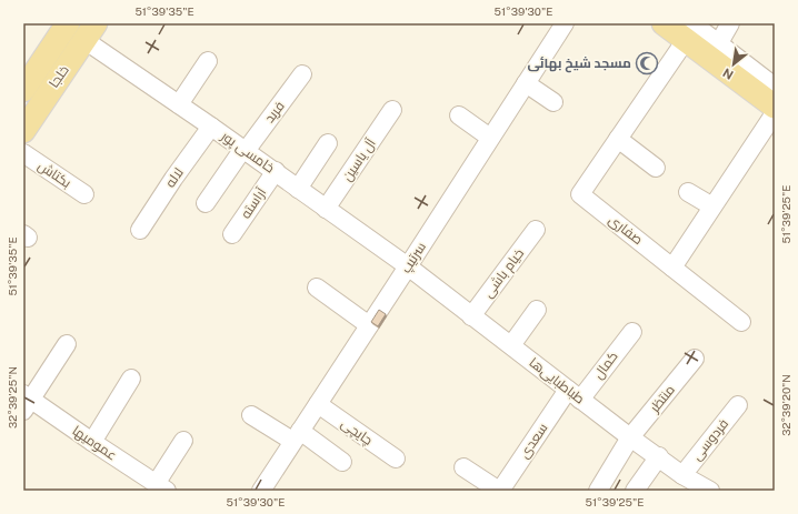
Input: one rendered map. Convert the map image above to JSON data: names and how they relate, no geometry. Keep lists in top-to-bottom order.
{
  "streets": {
    "main road": ["خلجا"],
    "street": [
      "فرید",
      "خامسی پور",
      "آل یاسین",
      "بکتاش",
      "لاله",
      "آراسته",
      "صفاری",
      "سرتیپ",
      "خیام باشی",
      "کمال",
      "طباطبایی‌ها",
      "منتظر",
      "چایچی",
      "فردوسی",
      "سعدی",
      "عمومیها"
    ]
  },
  "crossings": [
    ["خلجا", "خامسی پور"],
    ["فرید", "خامسی پور"],
    ["خامسی پور", "آل یاسین"],
    ["خامسی پور", "لاله"],
    ["خامسی پور", "آراسته"],
    ["خامسی پور", "سرتیپ"],
    ["خامسی پور", "طباطبایی‌ها"],
    ["سرتیپ", "طباطبایی‌ها"],
    ["سرتیپ", "چایچی"],
    ["خیام باشی", "طباطبایی‌ها"],
    ["کمال", "طباطبایی‌ها"],
    ["کمال", "سعدی"],
    ["طباطبایی‌ها", "منتظر"],
    ["طباطبایی‌ها", "فردوسی"],
    ["طباطبایی‌ها", "سعدی"]
  ],
  "places": {
    "mosque": ["مسجد شیخ بهائی"]
  },
  "north": "bottom left",
  "coordinates": [
    "51°39'35\"E",
    "51°39'30\"E",
    "51°39'25\"E",
    "32°39'25\"N",
    "32°39'20\"N"
  ]
}
